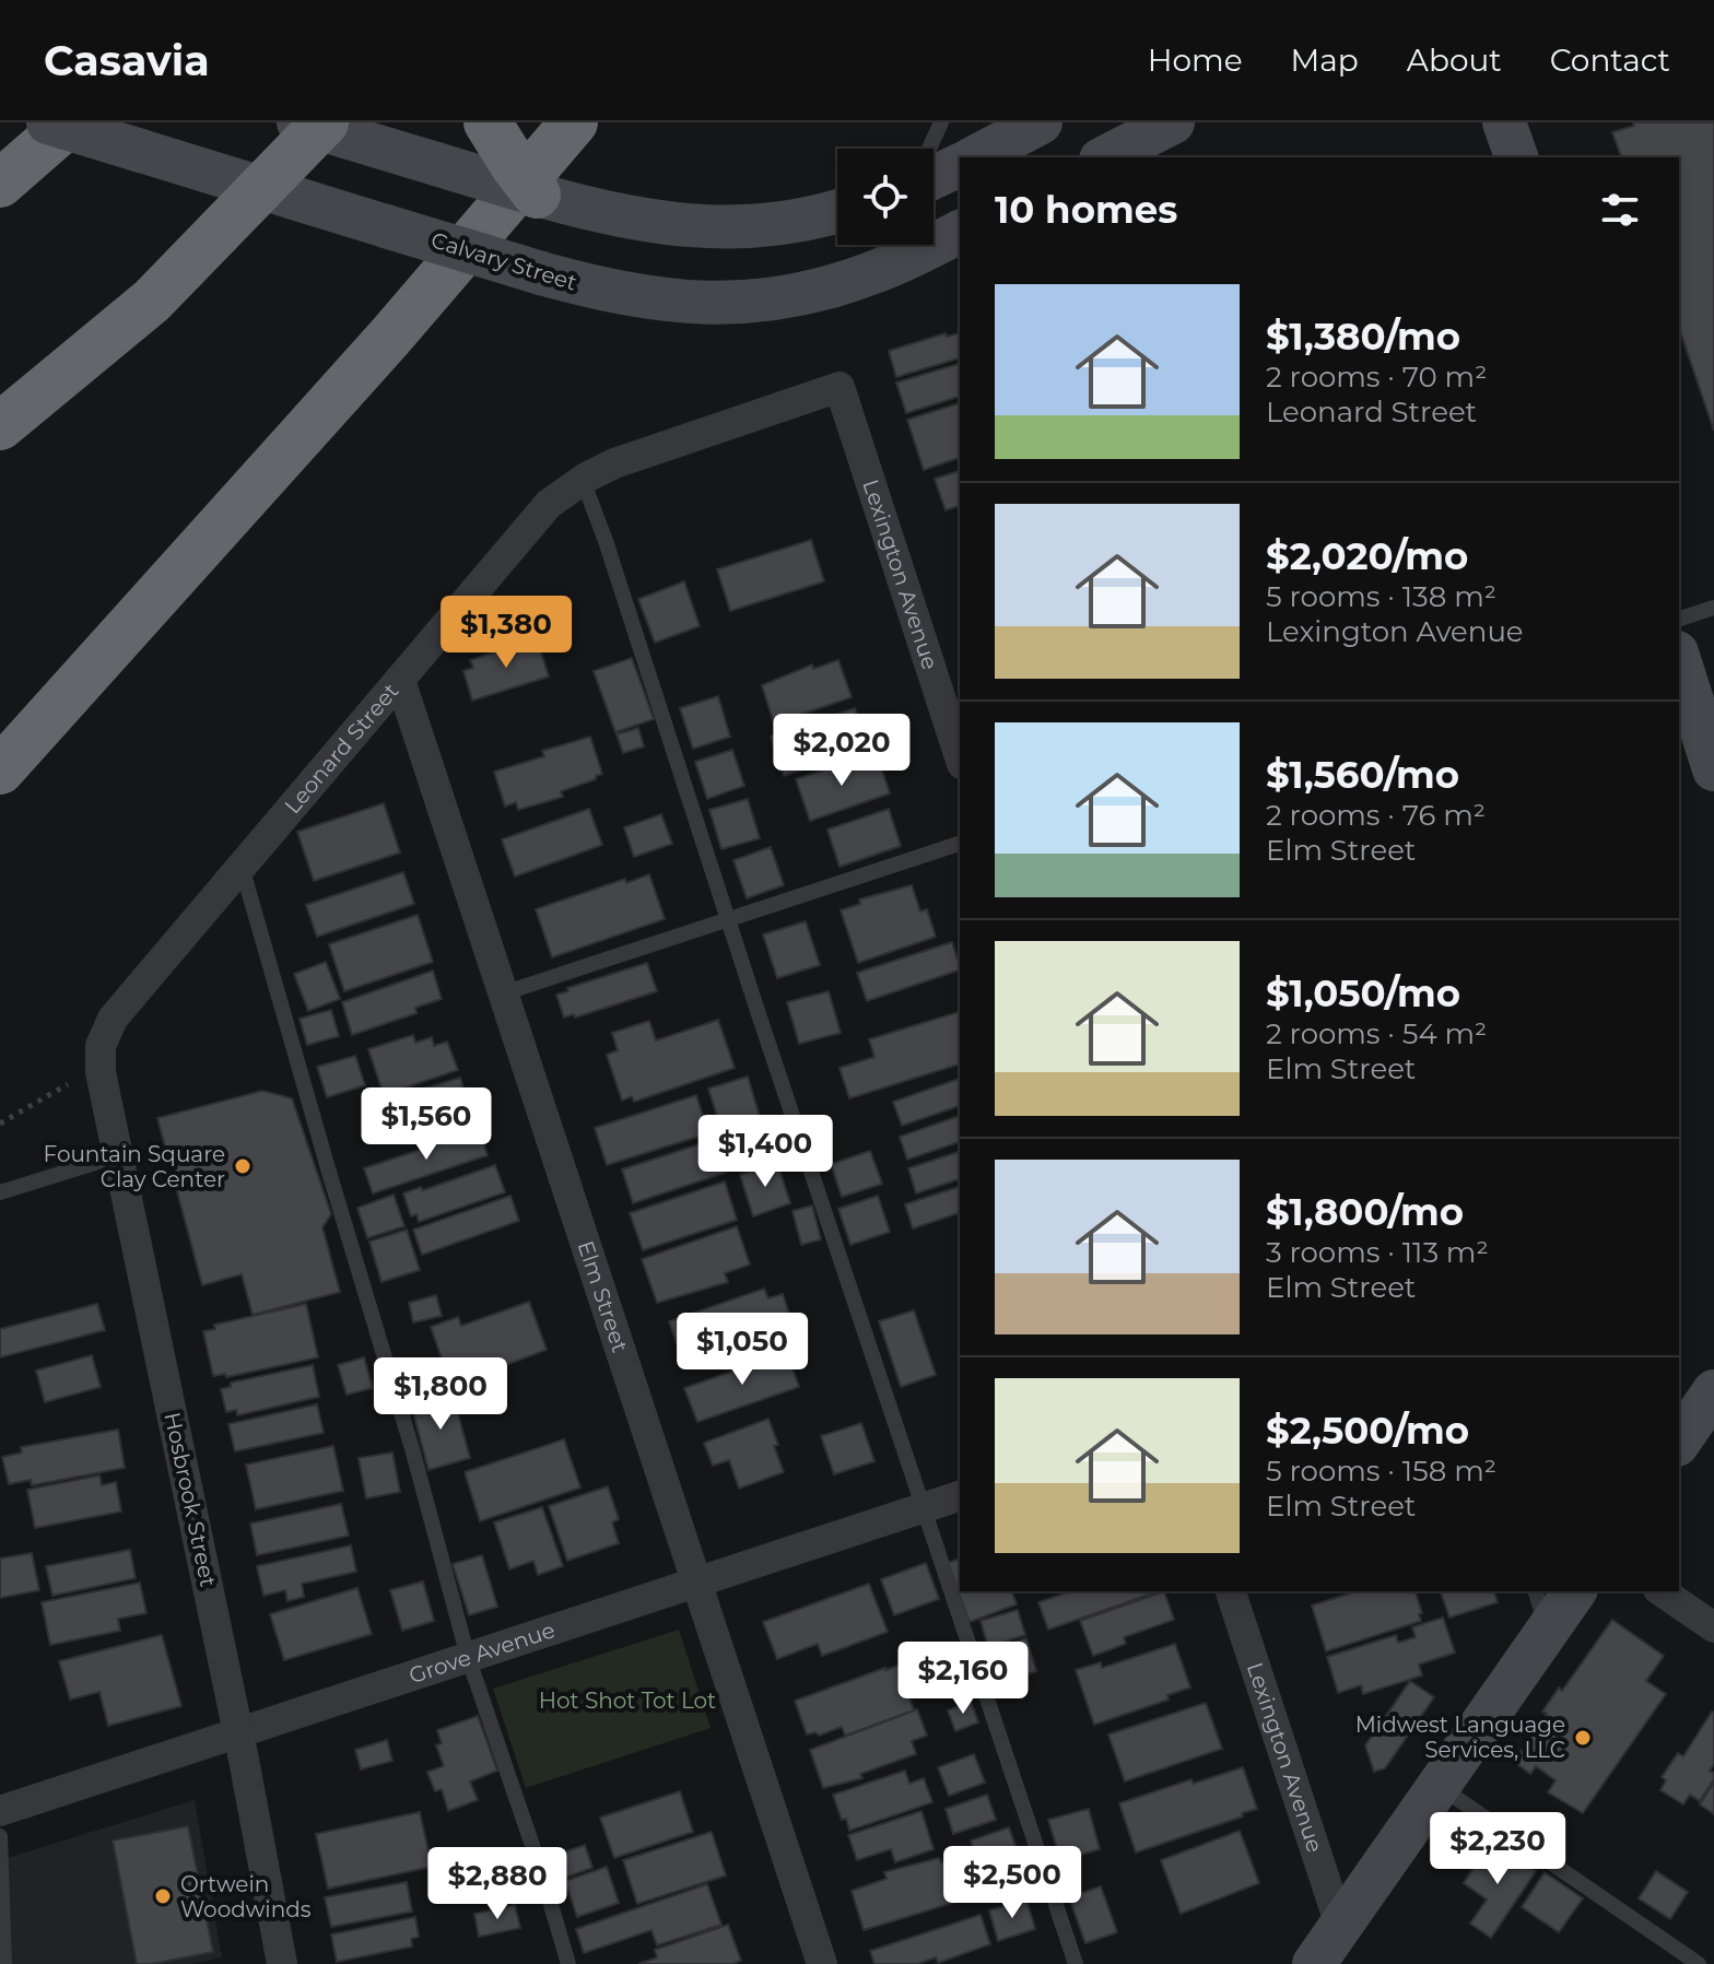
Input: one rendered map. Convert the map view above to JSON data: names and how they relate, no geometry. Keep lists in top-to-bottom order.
{
  "streets": {
    "main road": ["Calvary Street"],
    "street": [
      "Lexington Avenue",
      "Leonard Street",
      "Elm Street",
      "Hosbrook Street",
      "Grove Avenue"
    ]
  },
  "crossings": [
    ["Lexington Avenue", "Leonard Street"],
    ["Leonard Street", "Elm Street"],
    ["Leonard Street", "Hosbrook Street"],
    ["Elm Street", "Grove Avenue"],
    ["Hosbrook Street", "Grove Avenue"]
  ],
  "parks": ["Hot Shot Tot Lot"],
  "places": ["Fountain Square Clay Center", "Midwest Language Services, LLC", "Ortwein Woodwinds"],
  "page": {
    "header": "Casavia",
    "nav": [
      "Home",
      "Map",
      "About",
      "Contact"
    ],
    "heading": "10 homes",
    "list": [
      {
        "name": "$1,380/mo",
        "note": "2 rooms · 70 m² · Leonard Street"
      },
      {
        "name": "$2,020/mo",
        "note": "5 rooms · 138 m² · Lexington Avenue"
      },
      {
        "name": "$1,560/mo",
        "note": "2 rooms · 76 m² · Elm Street"
      },
      {
        "name": "$1,050/mo",
        "note": "2 rooms · 54 m² · Elm Street"
      },
      {
        "name": "$1,800/mo",
        "note": "3 rooms · 113 m² · Elm Street"
      },
      {
        "name": "$2,500/mo",
        "note": "5 rooms · 158 m² · Elm Street"
      }
    ],
    "price": [
      "$1,380",
      "$2,020",
      "$1,560",
      "$1,400",
      "$1,050",
      "$1,800",
      "$2,160",
      "$2,230",
      "$2,500",
      "$2,880"
    ]
  }
}
